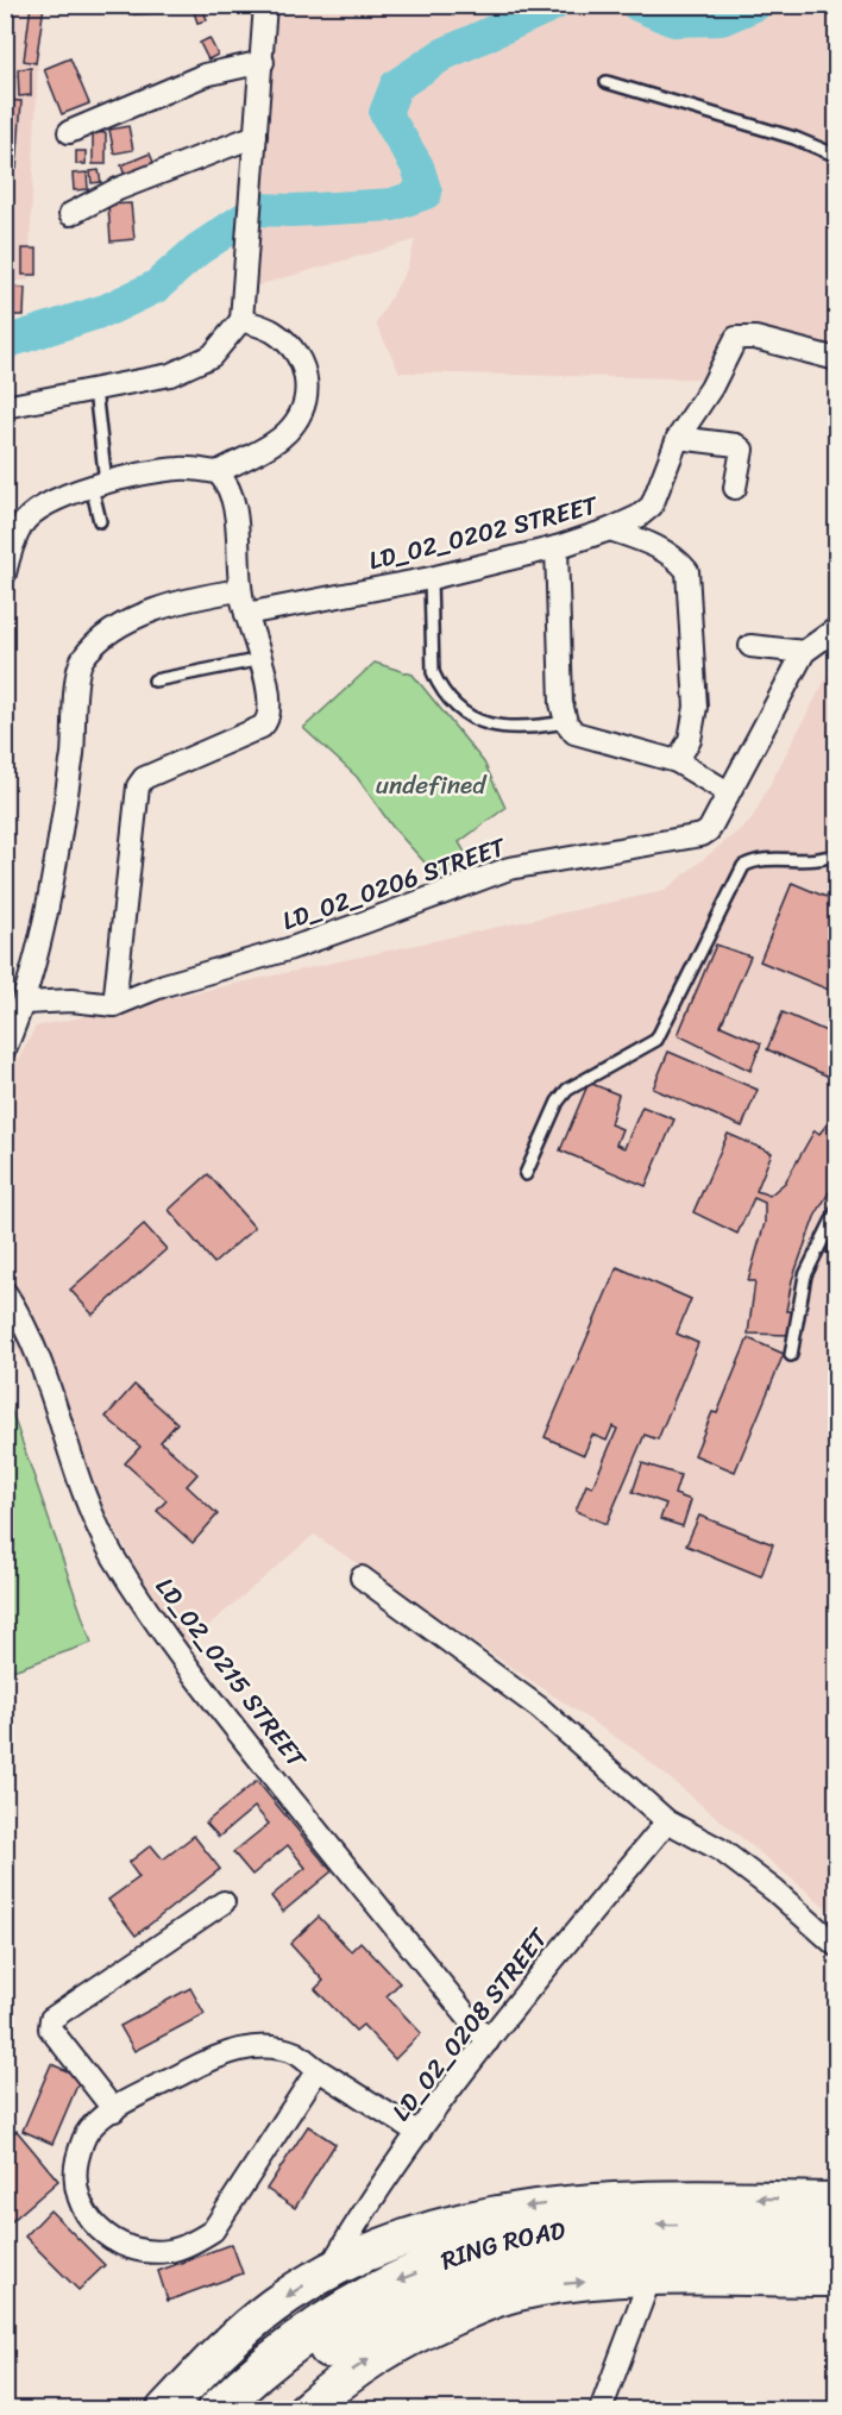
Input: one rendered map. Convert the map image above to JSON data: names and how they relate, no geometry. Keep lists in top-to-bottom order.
{
  "streets": {
    "highway": ["RING ROAD"],
    "street": [
      "LD_02_0202 STREET",
      "LD_02_0206 STREET",
      "LD_02_0215 STREET",
      "LD_02_0208 STREET"
    ]
  },
  "crossings": [
    ["LD_02_0215 STREET", "LD_02_0208 STREET"]
  ],
  "parks": ["undefined"]
}
